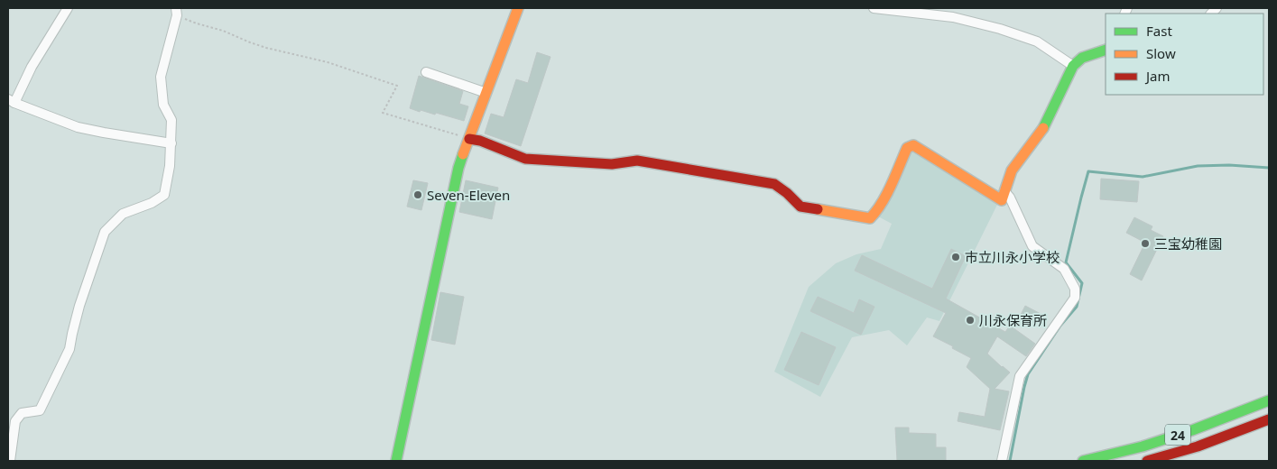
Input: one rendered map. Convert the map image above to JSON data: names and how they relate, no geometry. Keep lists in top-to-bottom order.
{
  "streets": {
    "main road": ["24"]
  },
  "places": [
    "Seven-Eleven",
    "三宝幼稚園",
    "市立川永小学校",
    "川永保育所"
  ],
  "legend": ["Fast", "Slow", "Jam"]
}
